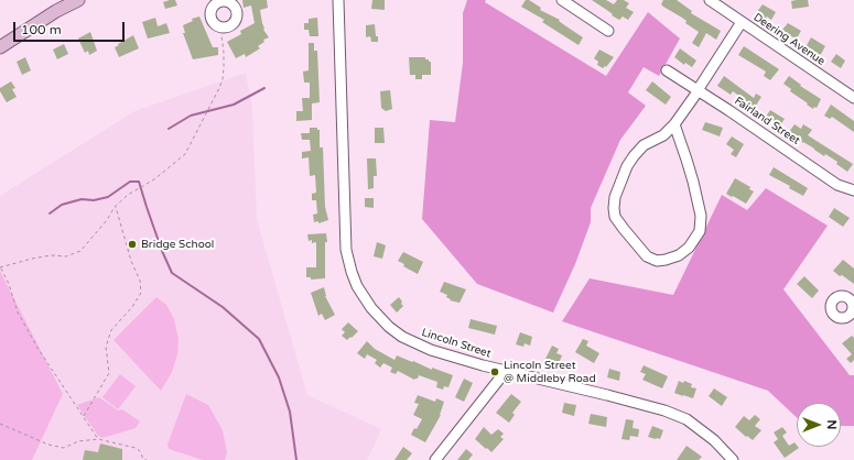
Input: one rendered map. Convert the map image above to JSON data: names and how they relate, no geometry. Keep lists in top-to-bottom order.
{
  "streets": {
    "street": ["Deering Avenue", "Fairland Street", "Lincoln Street"]
  },
  "places": ["Bridge School", "Lincoln Street @ Middleby Road"],
  "scale_bar": "100 m",
  "north": "right"
}
